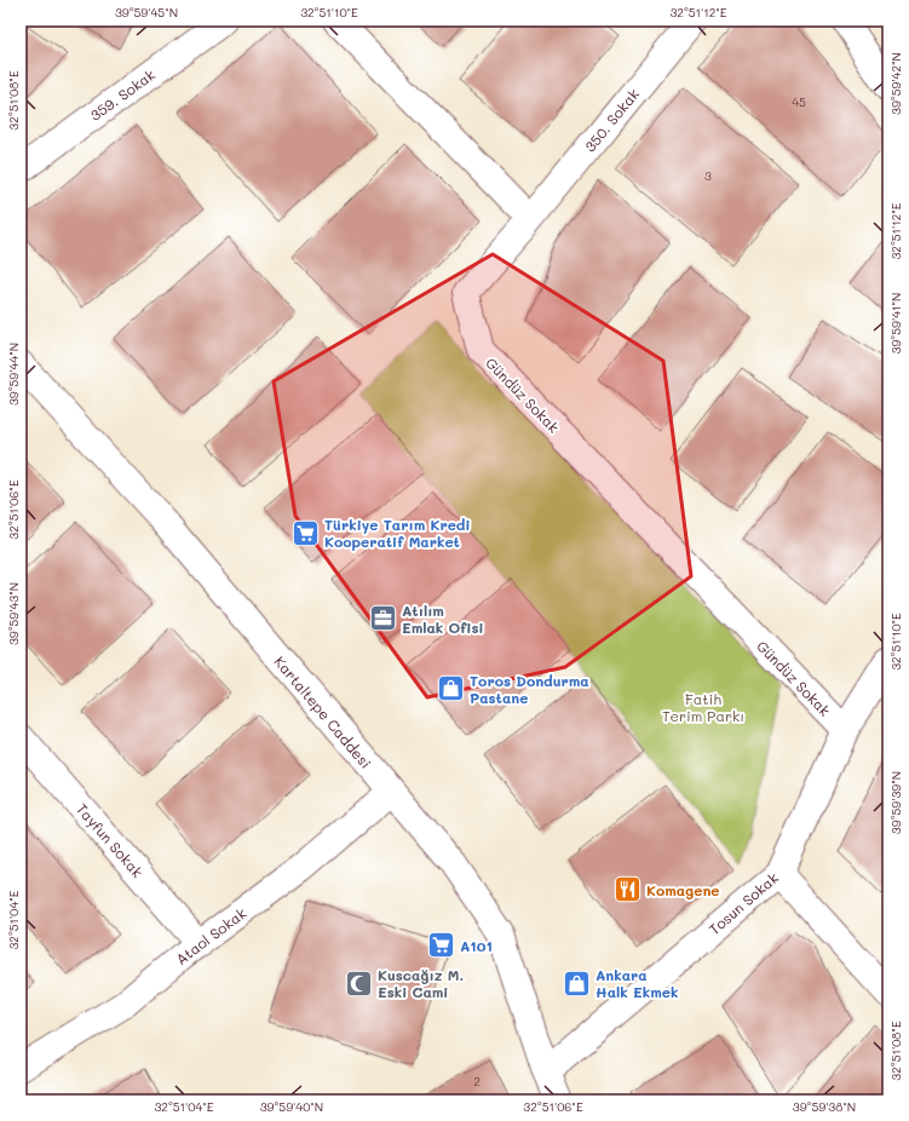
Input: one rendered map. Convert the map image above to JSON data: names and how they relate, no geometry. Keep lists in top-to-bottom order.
{
  "streets": {
    "street": [
      "359. Sokak",
      "350. Sokak",
      "Gündüz Sokak",
      "Kartaltepe Caddesi",
      "Tayfun Sokak",
      "Tosun Sokak",
      "Ataol Sokak"
    ]
  },
  "crossings": [
    ["350. Sokak", "Gündüz Sokak"],
    ["Gündüz Sokak", "Tosun Sokak"],
    ["Kartaltepe Caddesi", "Tosun Sokak"],
    ["Kartaltepe Caddesi", "Ataol Sokak"],
    ["Tayfun Sokak", "Ataol Sokak"]
  ],
  "parks": ["Fatih Terim Parkı"],
  "places": {
    "supermarket": ["Türkiye Tarım Kredi Kooperatif Market", "A101"],
    "office": ["Atılım Emlak Ofisi"],
    "shop": ["Toros Dondurma Pastane", "Ankara Halk Ekmek"],
    "restaurant": ["Komagene"],
    "mosque": ["Kuscağız M. Eski Cami"]
  },
  "house_numbers": ["45", "3", "2"],
  "coordinates": [
    "39°59'45\"N",
    "32°51'10\"E",
    "32°51'12\"E",
    "39°59'42\"N",
    "32°51'08\"E",
    "39°59'41\"N",
    "39°59'44\"N",
    "32°51'06\"E",
    "39°59'43\"N",
    "39°59'39\"N",
    "32°51'04\"E",
    "39°59'40\"N",
    "39°59'38\"N"
  ]
}
